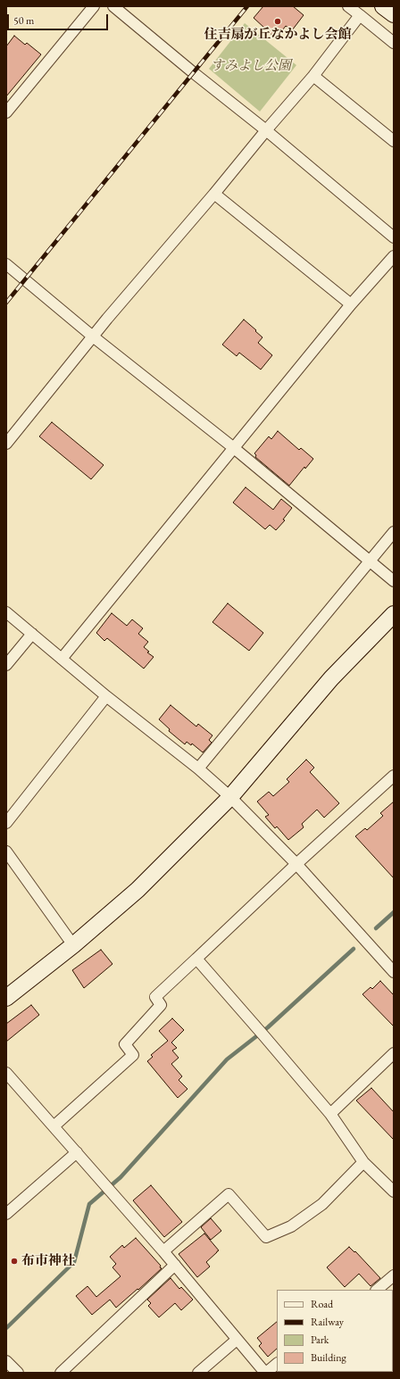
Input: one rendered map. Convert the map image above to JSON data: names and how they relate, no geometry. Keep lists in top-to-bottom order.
{
  "parks": ["すみよし公園"],
  "places": ["住吉扇が丘なかよし会館", "布市神社"],
  "legend": [
    "Road",
    "Railway",
    "Park",
    "Building"
  ],
  "scale_bar": "50 m"
}
